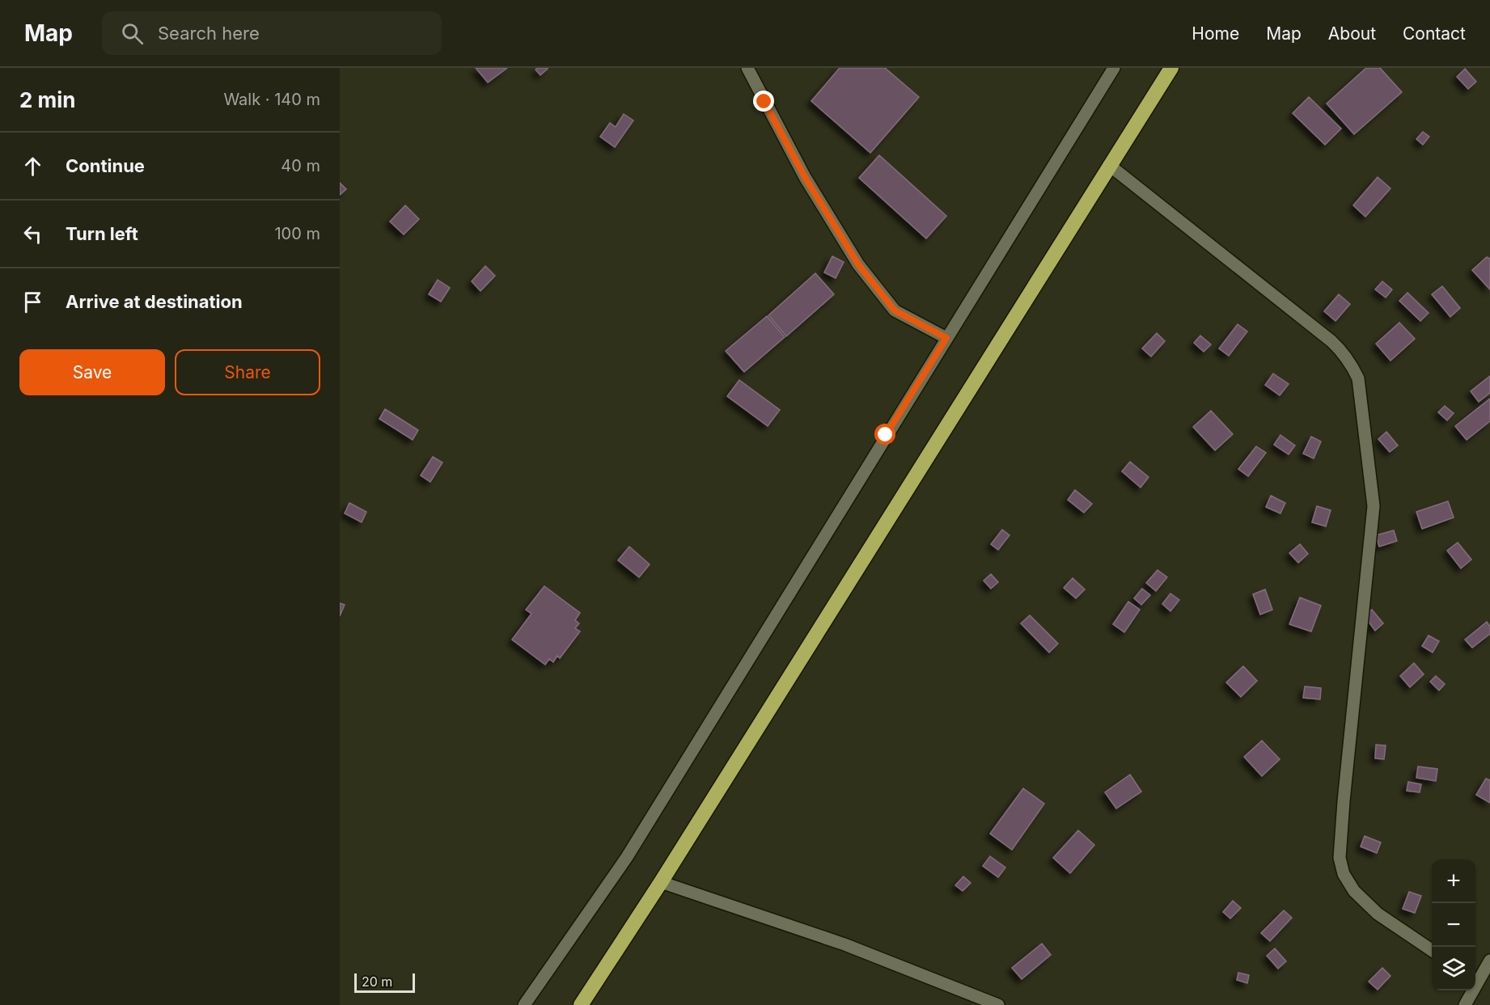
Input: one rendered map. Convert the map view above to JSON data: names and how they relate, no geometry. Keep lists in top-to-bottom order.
{
  "scale_bar": "20 m",
  "page": {
    "header": "Map",
    "search": "Search here",
    "nav": [
      "Home",
      "Map",
      "About",
      "Contact"
    ],
    "heading": ["2 min", "Walk · 140 m"],
    "list": [
      ["Continue", "40 m"],
      ["Turn left", "100 m"],
      "Arrive at destination"
    ],
    "buttons": ["Save", "Share"],
    "map_buttons": ["+", "−"],
    "scale": "20 m"
  }
}
